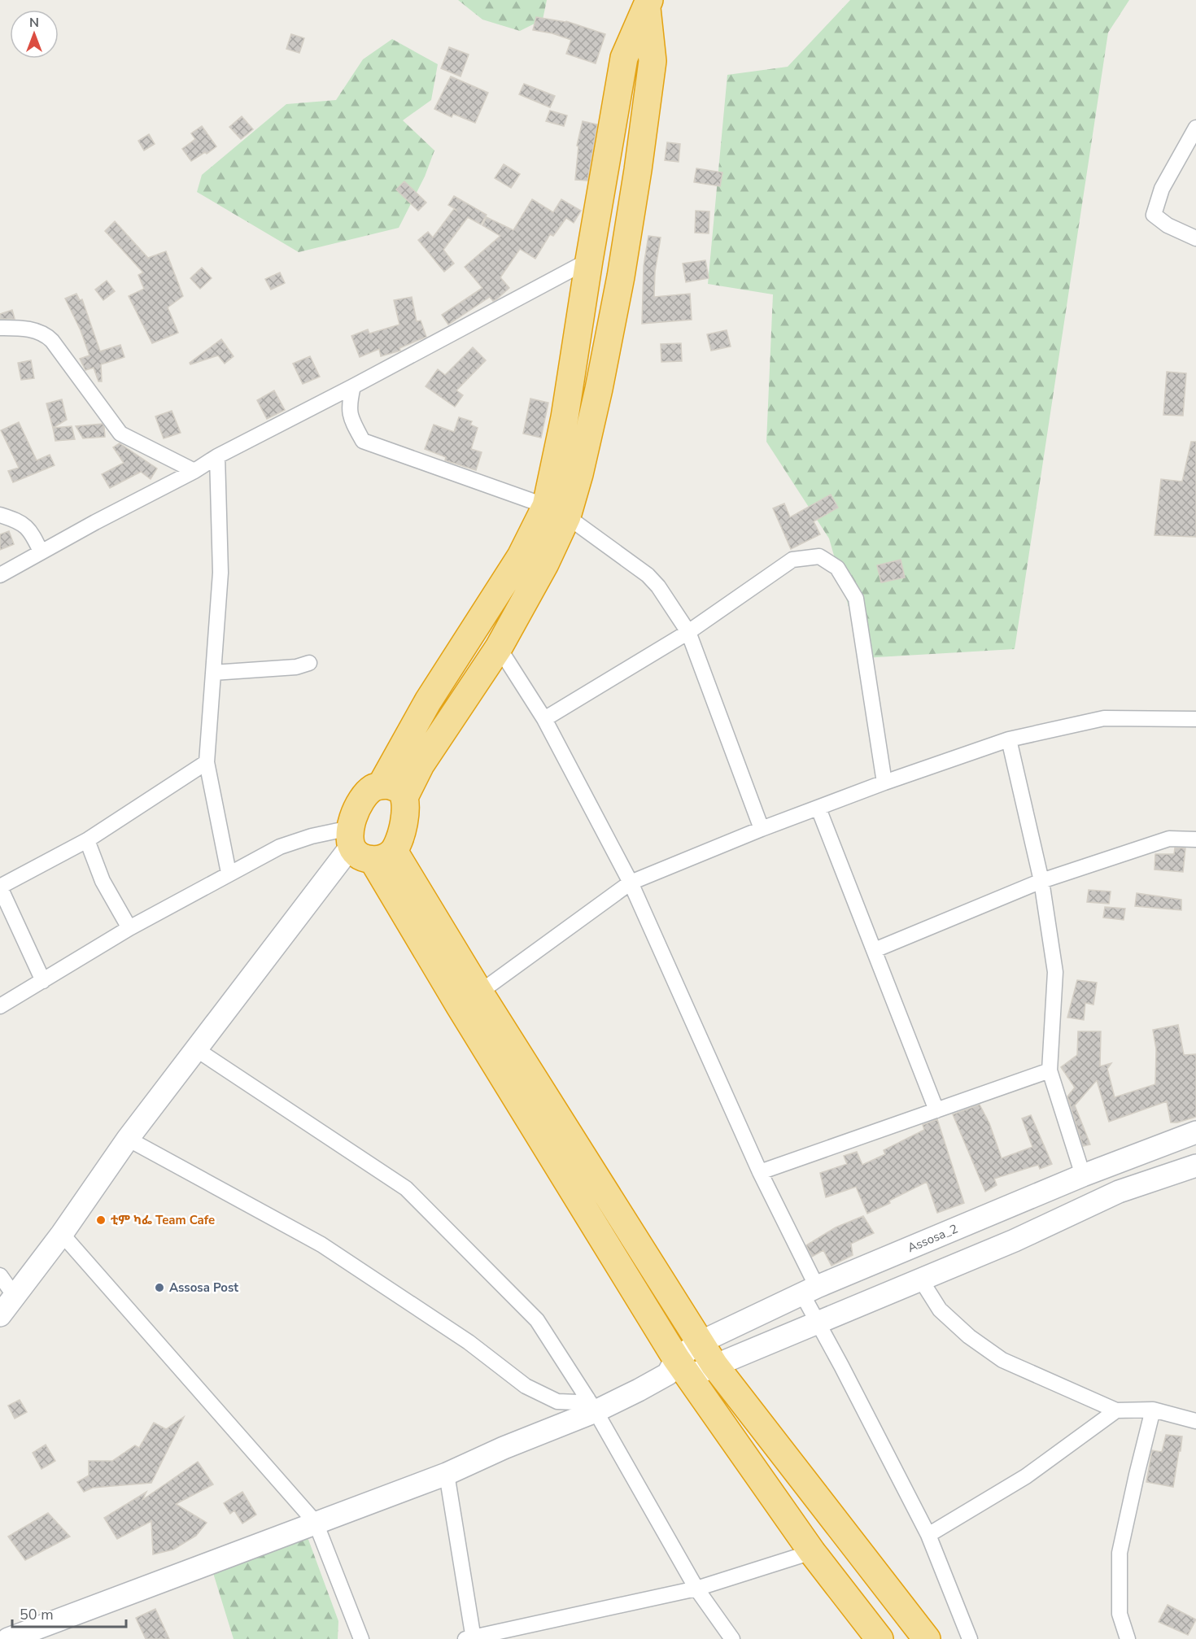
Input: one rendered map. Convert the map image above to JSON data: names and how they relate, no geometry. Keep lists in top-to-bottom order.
{
  "streets": {
    "street": ["Assosa_2"]
  },
  "places": ["ቲም ካፌ Team Cafe", "Assosa Post"],
  "scale_bar": "50 m",
  "north": "top"
}
